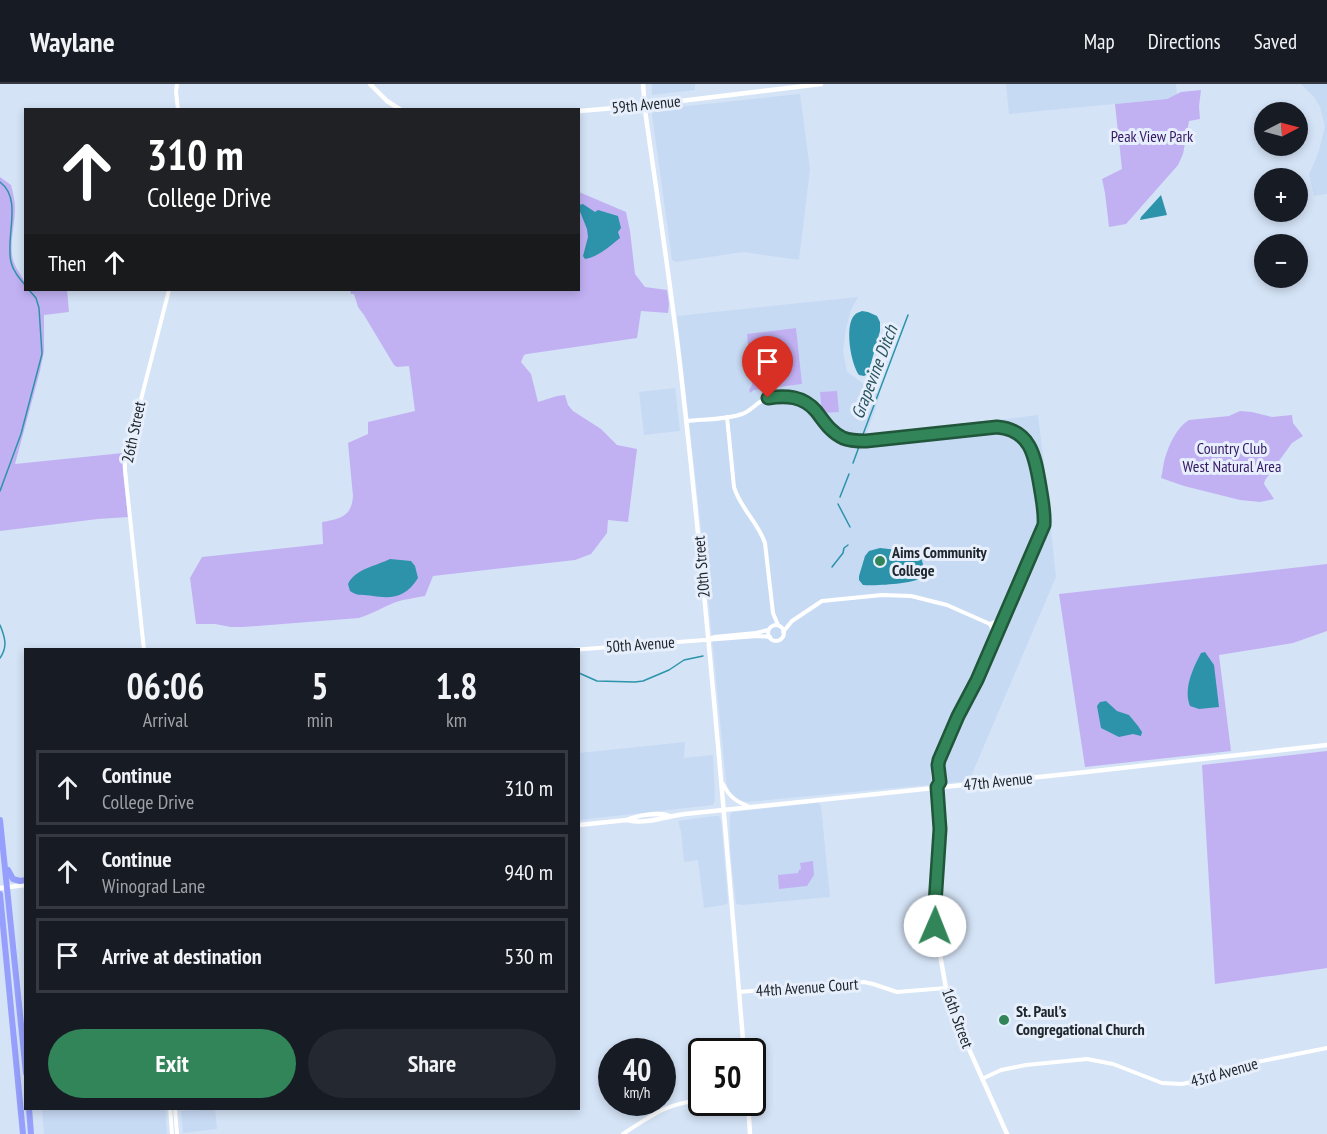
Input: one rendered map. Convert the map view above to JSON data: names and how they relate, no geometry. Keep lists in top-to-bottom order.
{
  "streets": {
    "main road": [
      "59th Avenue",
      "20th Street",
      "47th Avenue",
      "16th Street"
    ],
    "street": [
      "26th Street",
      "50th Avenue",
      "44th Avenue Court",
      "43rd Avenue"
    ]
  },
  "crossings": [
    ["59th Avenue", "20th Street"],
    ["20th Street", "50th Avenue"],
    ["20th Street", "47th Avenue"],
    ["20th Street", "44th Avenue Court"],
    ["47th Avenue", "16th Street"],
    ["44th Avenue Court", "16th Street"],
    ["16th Street", "43rd Avenue"]
  ],
  "water": ["Grapevine Ditch"],
  "parks": ["Peak View Park", "Country Club West Natural Area"],
  "places": ["Aims Community College", "St. Paul's Congregational Church"],
  "north": "right",
  "page": {
    "header": "Waylane",
    "nav": ["Map", "Directions", "Saved"],
    "map_buttons": ["+", "−"],
    "turn": ["310 m", "College Drive"],
    "then": "Then",
    "eta": [
      "06:06",
      "Arrival",
      "5",
      "min",
      "1.8",
      "km"
    ],
    "list": [
      {
        "name": "Continue",
        "note": "College Drive",
        "value": "310 m"
      },
      {
        "name": "Continue",
        "note": "Winograd Lane",
        "value": "940 m"
      },
      {
        "name": "Arrive at destination",
        "value": "530 m"
      }
    ],
    "buttons": ["Exit", "Share"],
    "speed": "40 km/h",
    "limit": "50"
  }
}
